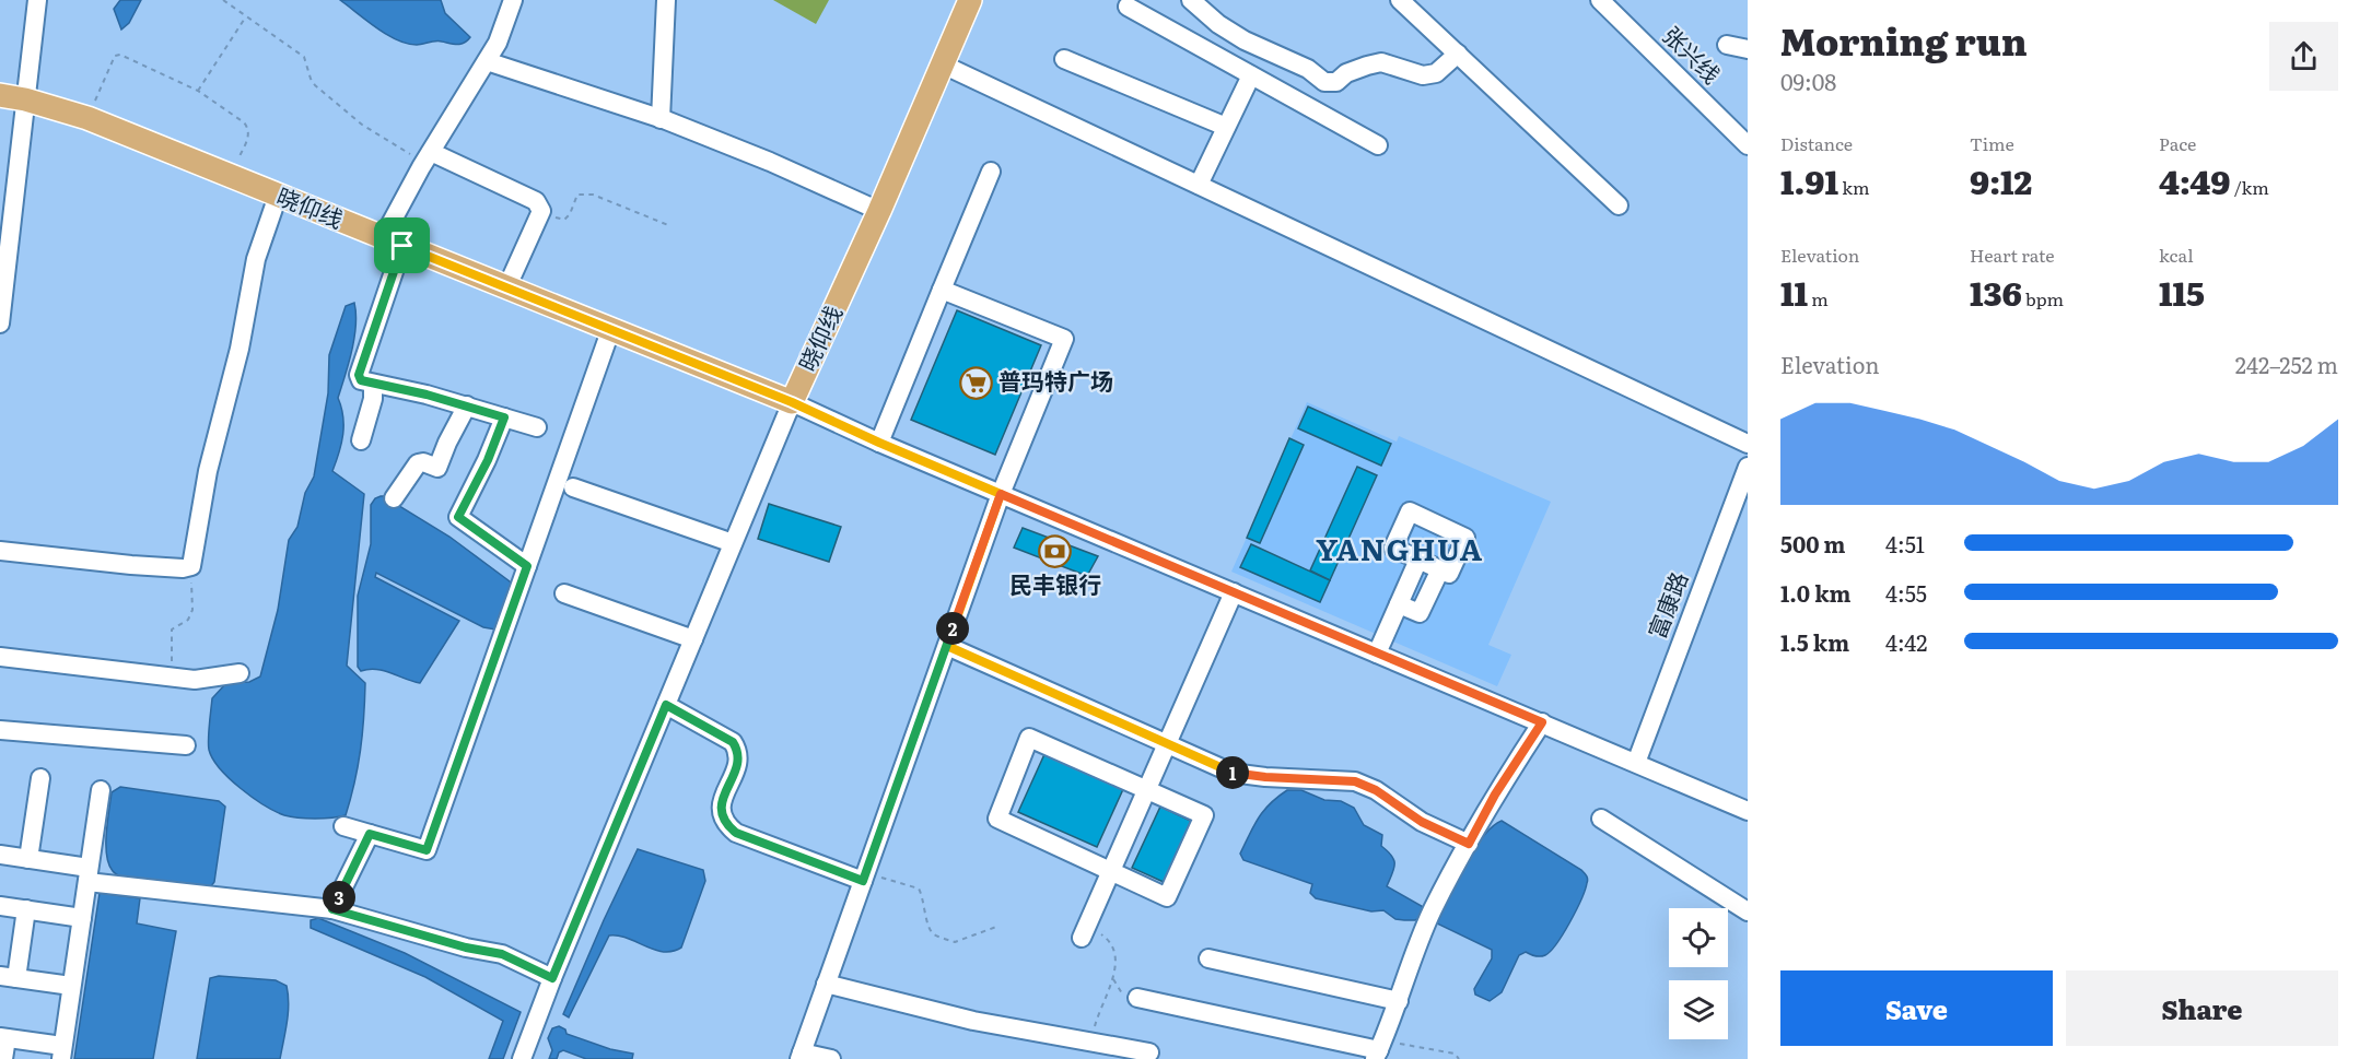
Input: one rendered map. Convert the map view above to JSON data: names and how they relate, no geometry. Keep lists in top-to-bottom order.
{
  "streets": {
    "main road": ["晓仰线"],
    "street": ["张兴线", "富康路"]
  },
  "districts": ["YANGHUA"],
  "places": {
    "supermarket": ["普玛特广场"],
    "bank": ["民丰银行"]
  },
  "page": {
    "heading": ["Morning run", "09:08"],
    "stats": [
      ["Distance", "1.91 km"],
      ["Time", "9:12"],
      ["Pace", "4:49 /km"],
      ["Elevation", "11 m"],
      ["Heart rate", "136 bpm"],
      ["kcal", "115"]
    ],
    "chart": ["Elevation", "242–252 m"],
    "list": [
      {
        "name": "500 m",
        "note": "4:51"
      },
      {
        "name": "1.0 km",
        "note": "4:55"
      },
      {
        "name": "1.5 km",
        "note": "4:42"
      }
    ],
    "pins": ["2", "1", "3"],
    "buttons": ["Save", "Share"]
  }
}
